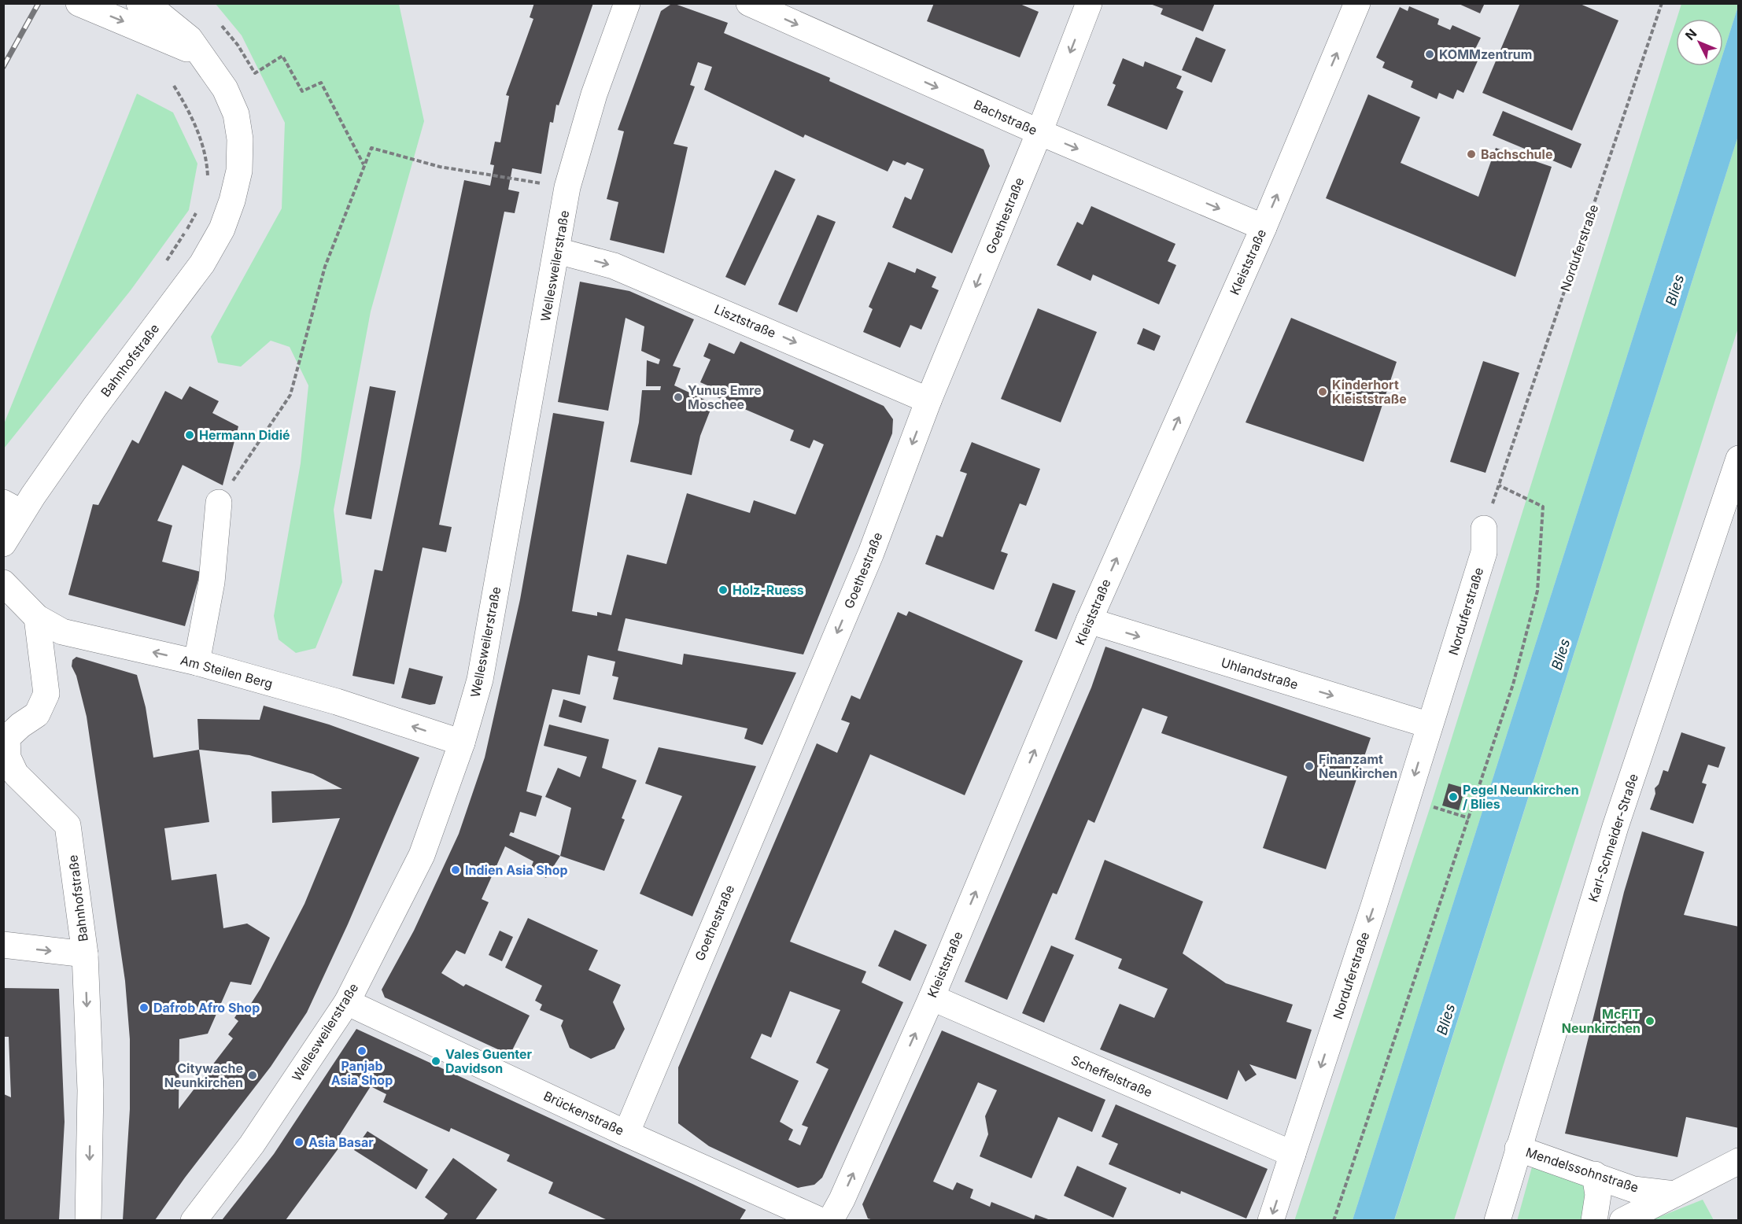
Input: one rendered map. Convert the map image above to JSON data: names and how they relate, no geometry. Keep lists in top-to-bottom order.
{
  "streets": {
    "street": [
      "Bachstraße",
      "Goethestraße",
      "Norduferstraße",
      "Kleiststraße",
      "Wellesweilerstraße",
      "Lisztstraße",
      "Bahnhofstraße",
      "Am Steilen Berg",
      "Uhlandstraße",
      "Karl-Schneider-Straße",
      "Scheffelstraße",
      "Brückenstraße",
      "Mendelssohnstraße"
    ]
  },
  "crossings": [
    ["Bachstraße", "Goethestraße"],
    ["Bachstraße", "Kleiststraße"],
    ["Goethestraße", "Lisztstraße"],
    ["Goethestraße", "Brückenstraße"],
    ["Norduferstraße", "Uhlandstraße"],
    ["Norduferstraße", "Scheffelstraße"],
    ["Kleiststraße", "Uhlandstraße"],
    ["Kleiststraße", "Scheffelstraße"],
    ["Wellesweilerstraße", "Lisztstraße"],
    ["Wellesweilerstraße", "Am Steilen Berg"],
    ["Wellesweilerstraße", "Brückenstraße"],
    ["Bahnhofstraße", "Am Steilen Berg"],
    ["Karl-Schneider-Straße", "Mendelssohnstraße"]
  ],
  "one_way": [
    "Bachstraße",
    "Goethestraße",
    "Kleiststraße",
    "Lisztstraße",
    "Am Steilen Berg",
    "Uhlandstraße"
  ],
  "water": ["Blies"],
  "places": [
    "KOMMzentrum",
    "Bachschule",
    "Kinderhort Kleiststraße",
    "Yunus Emre Moschee",
    "Hermann Didié",
    "Holz-Ruess",
    "Finanzamt Neunkirchen",
    "Pegel Neunkirchen / Blies",
    "Indien Asia Shop",
    "Dafrob Afro Shop",
    "McFIT Neunkirchen",
    "Panjab Asia Shop",
    "Vales Guenter Davidson",
    "Citywache Neunkirchen",
    "Asia Basar"
  ],
  "north": "top left"
}
